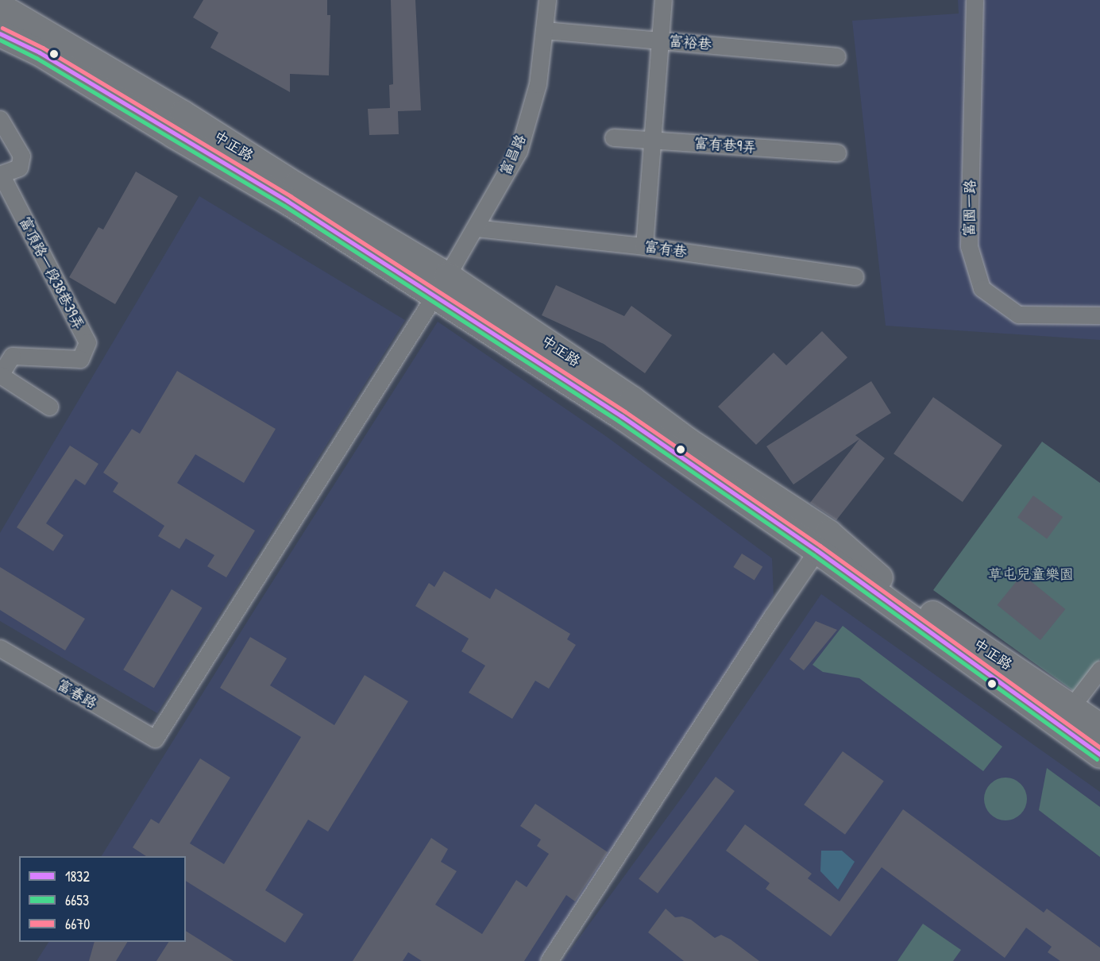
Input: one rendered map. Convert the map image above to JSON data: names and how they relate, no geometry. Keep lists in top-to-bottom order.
{
  "streets": {
    "main road": ["中正路"],
    "street": [
      "富裕巷",
      "富有巷9弄",
      "富昌路",
      "富園一路",
      "富有巷",
      "富頂路一段38巷39弄",
      "富春路"
    ]
  },
  "crossings": [
    ["富裕巷", "富昌路"],
    ["中正路", "富昌路"],
    ["富昌路", "富有巷"],
    ["富昌路", "富春路"]
  ],
  "parks": ["草屯兒童樂園"],
  "lines": ["transit line 6670", "transit line 1832", "transit line 6653"],
  "legend": ["1832", "6653", "6670"]
}
